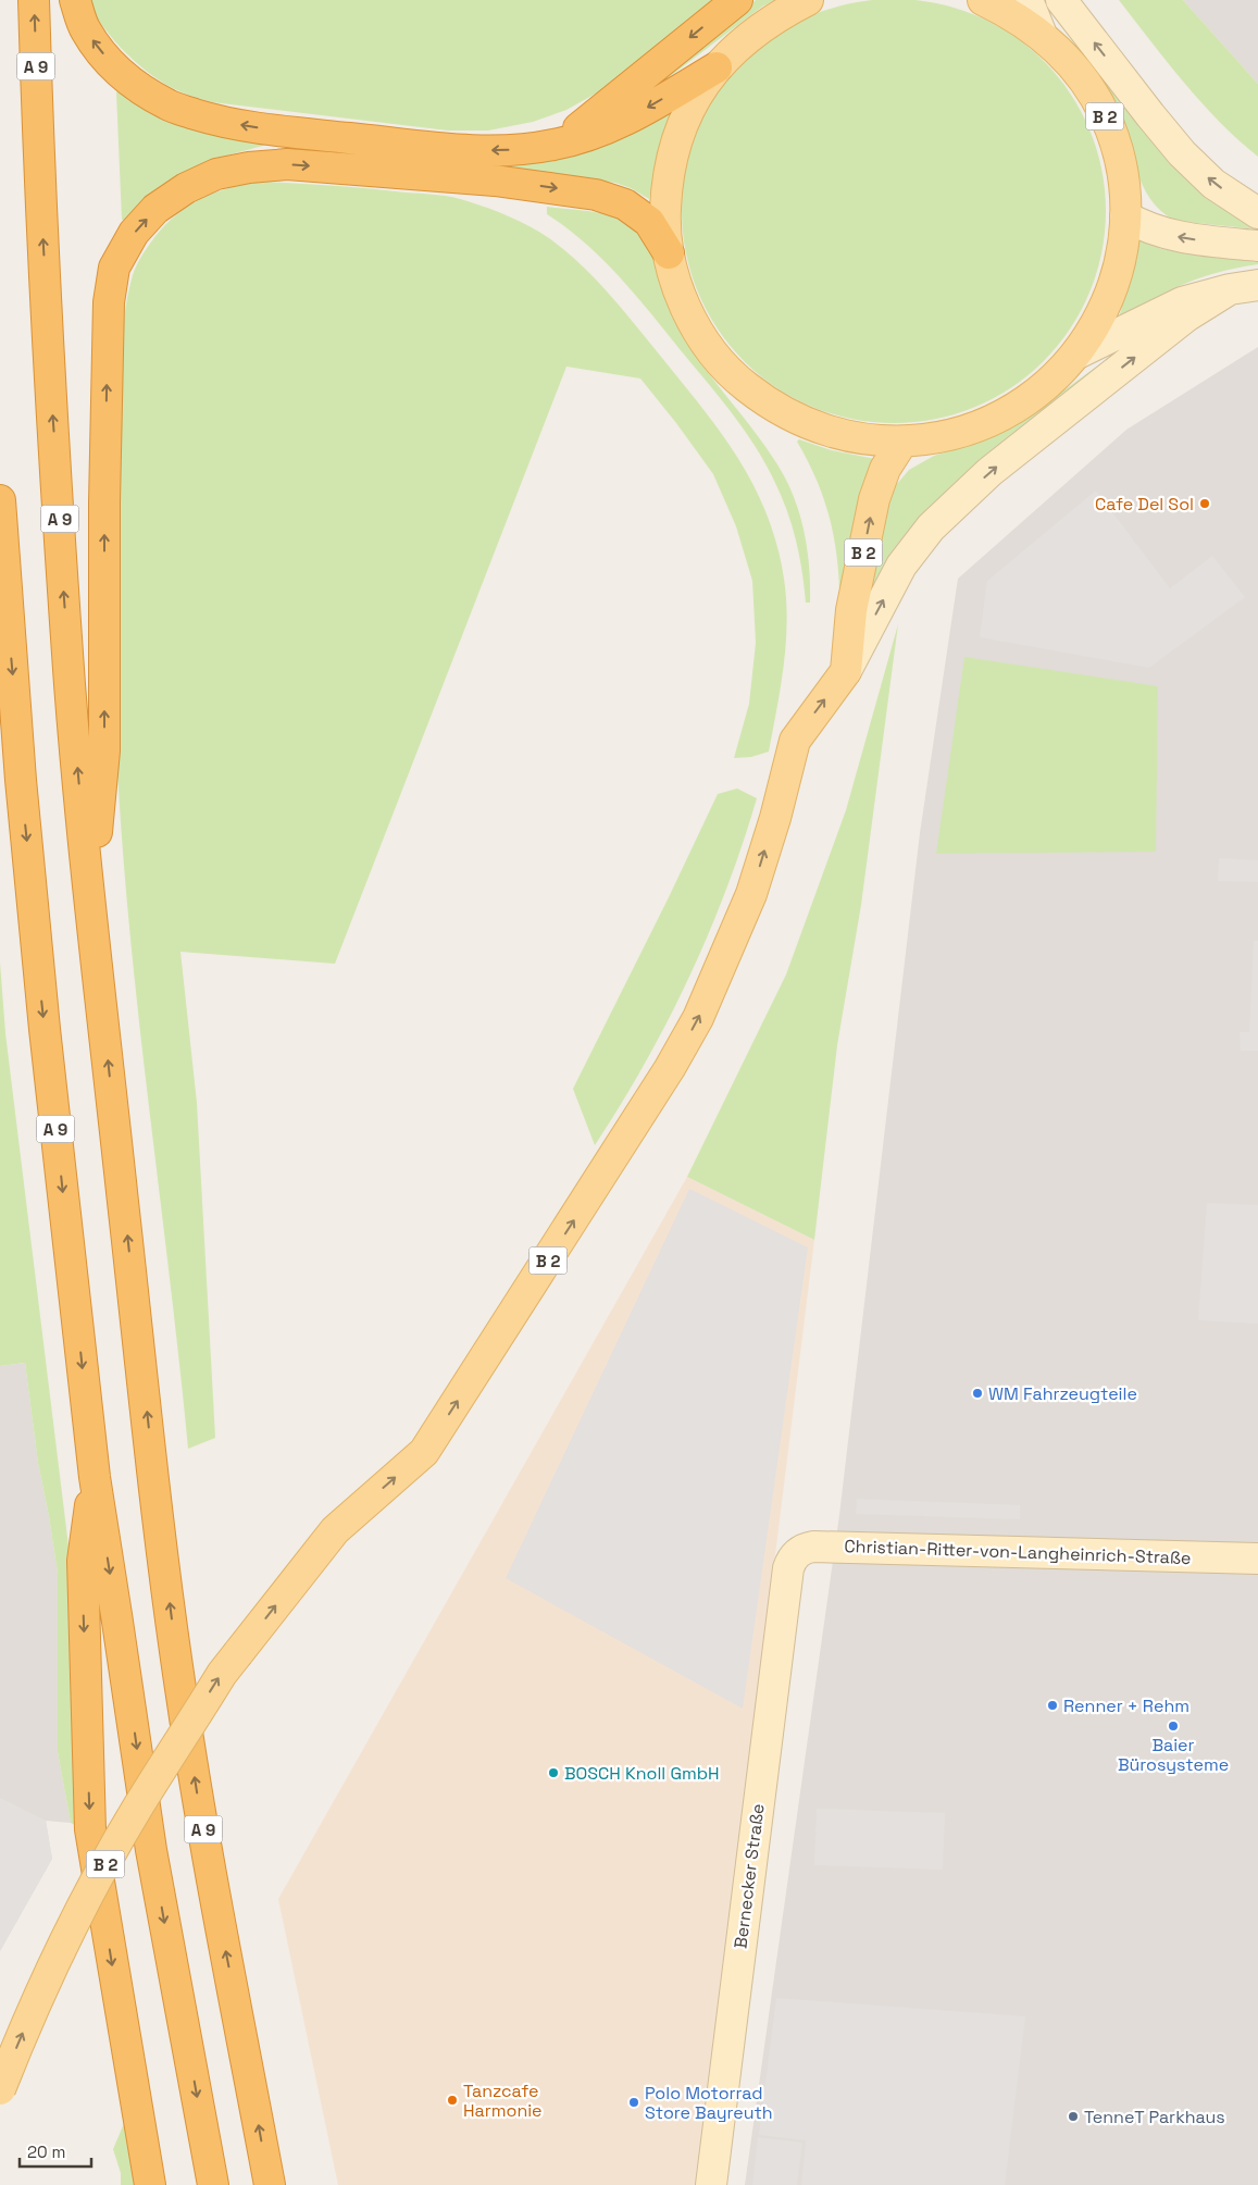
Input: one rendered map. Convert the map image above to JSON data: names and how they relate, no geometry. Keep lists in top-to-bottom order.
{
  "streets": {
    "highway": ["A 9"],
    "main road": ["B 2", "Christian-Ritter-von-Langheinrich-Straße", "Bernecker Straße"]
  },
  "crossings": [
    ["Christian-Ritter-von-Langheinrich-Straße", "Bernecker Straße"]
  ],
  "places": [
    "Cafe Del Sol",
    "WM Fahrzeugteile",
    "Renner + Rehm",
    "Baier Bürosysteme",
    "BOSCH Knoll GmbH",
    "Tanzcafe Harmonie",
    "Polo Motorrad Store Bayreuth",
    "TenneT Parkhaus"
  ],
  "scale_bar": "20 m"
}
